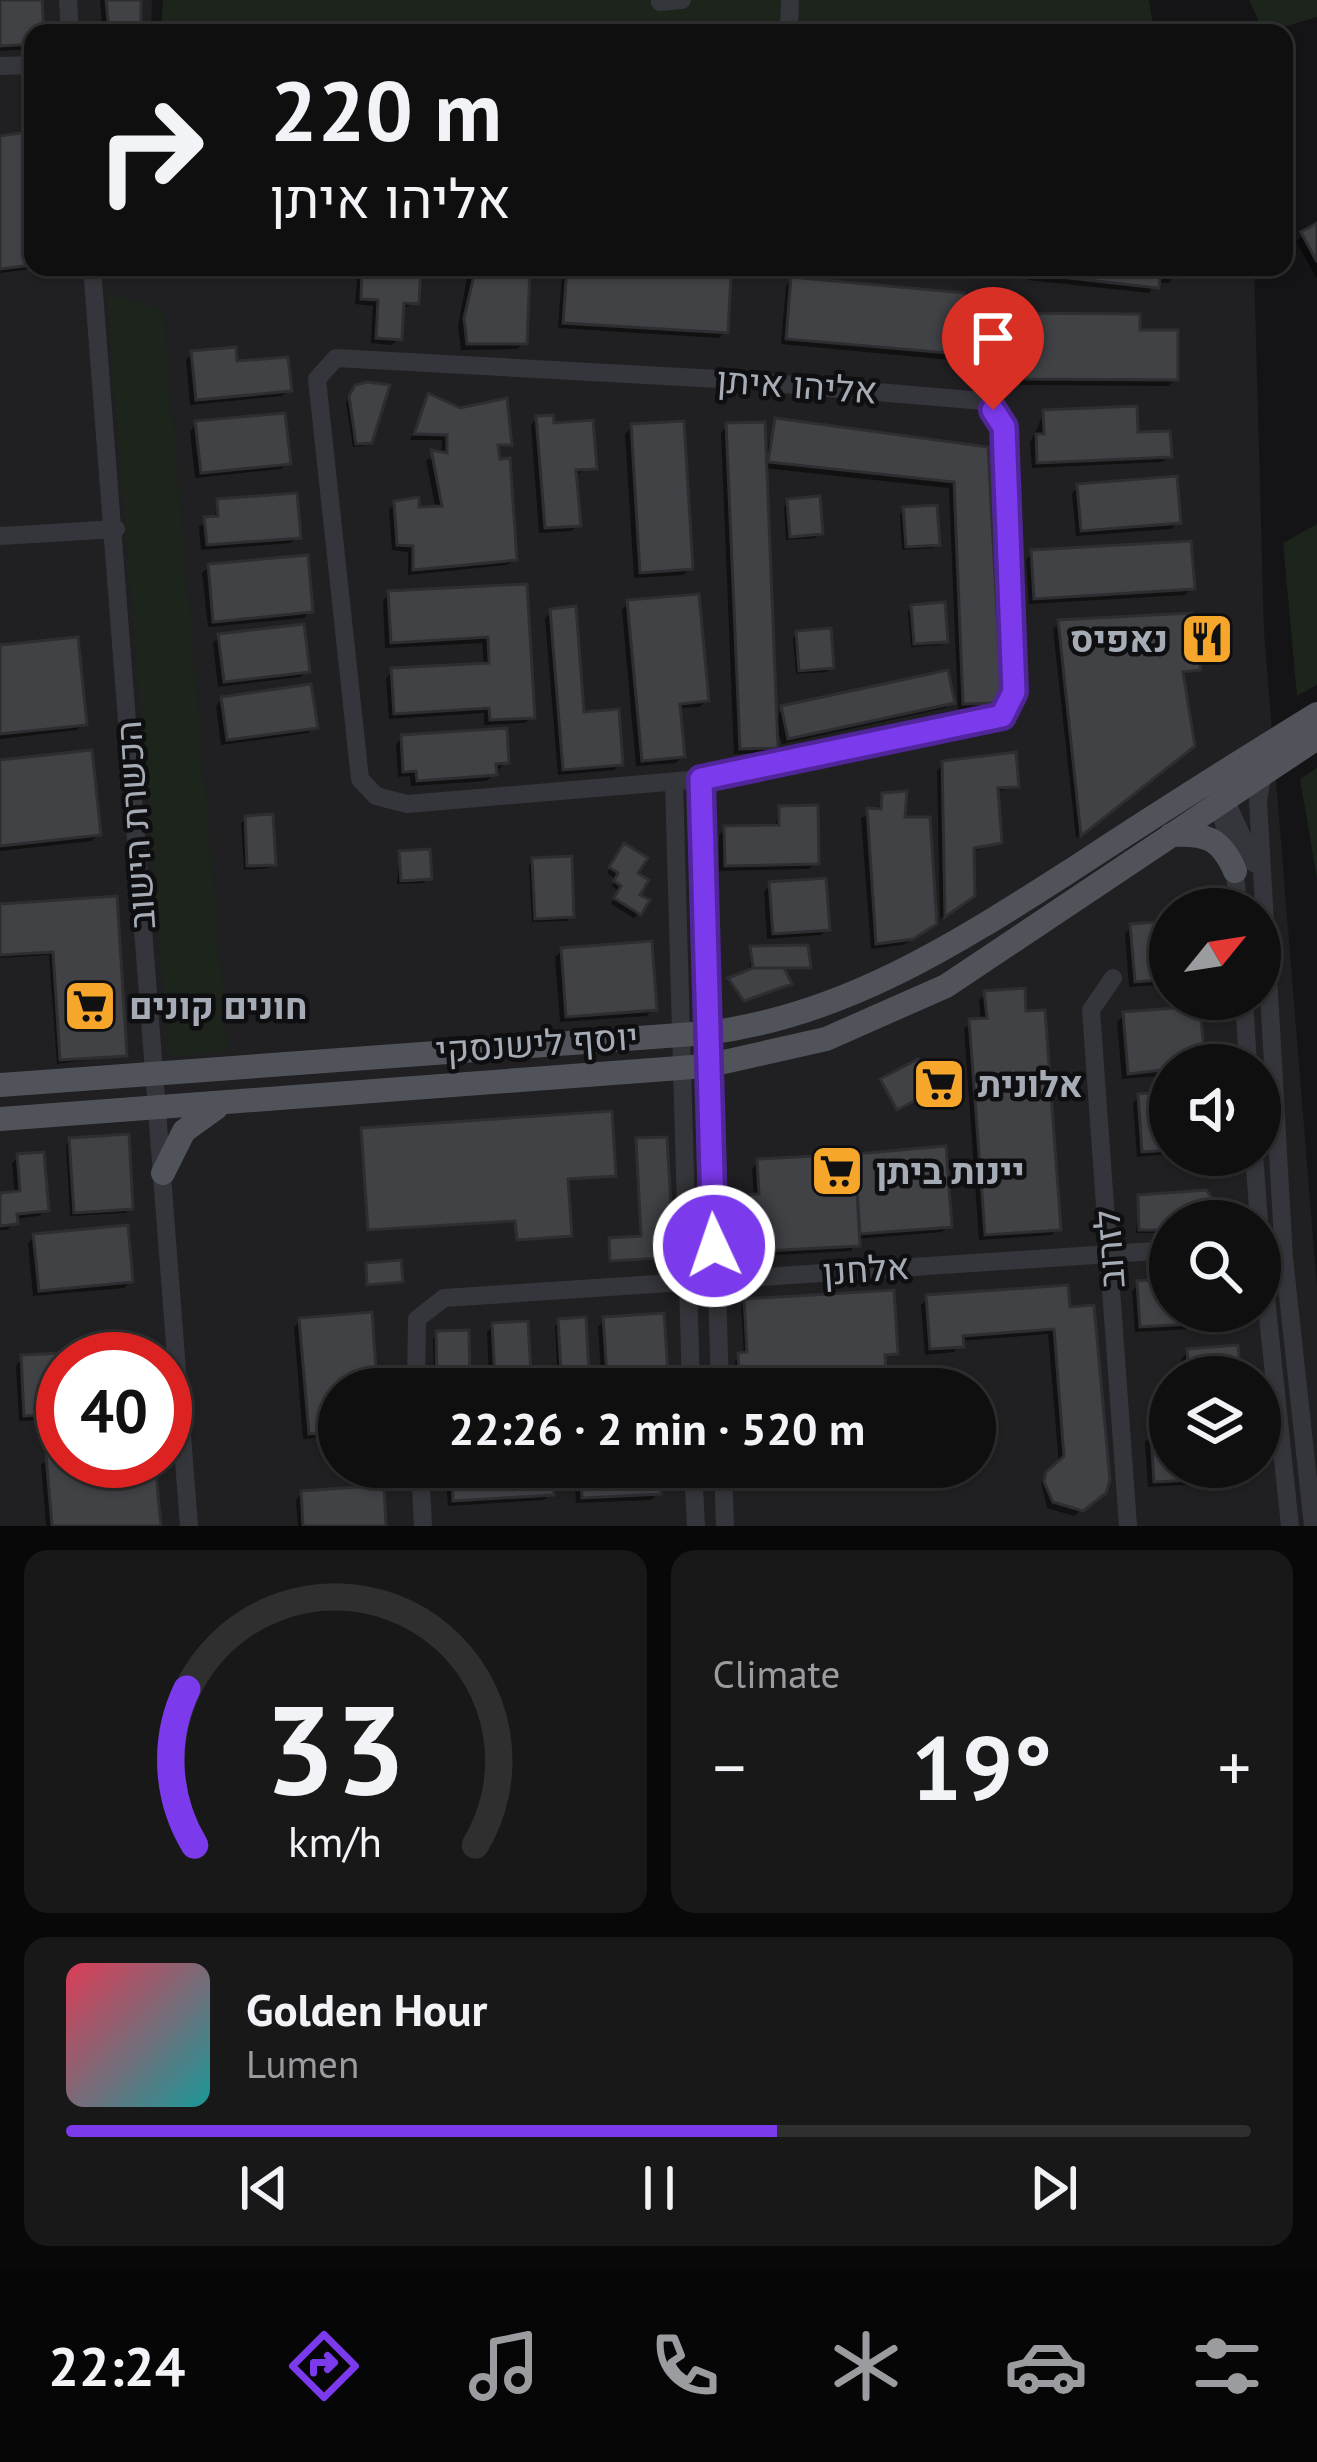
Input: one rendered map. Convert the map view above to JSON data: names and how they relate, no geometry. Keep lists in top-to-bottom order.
{
  "streets": {
    "main road": ["יוסף לישנסקי"],
    "street": [
      "אליהו איתן",
      "הכשרת הישוב",
      "לזרוב",
      "אלחנן"
    ]
  },
  "crossings": [
    ["הכשרת הישוב", "יוסף לישנסקי"],
    ["לזרוב", "אלחנן"]
  ],
  "places": {
    "restaurant": ["נאפיס"],
    "supermarket": ["חונים קונים", "אלונית", "יינות ביתן"]
  },
  "north": "top right",
  "page": {
    "turn": ["220 m", "אליהו איתן"],
    "limit": "40",
    "trip": "22:26 · 2 min · 520 m",
    "tile": "Climate",
    "heat": ["−", "19°", "+"],
    "song": ["Golden Hour", "Lumen"],
    "tabs": "22:24",
    "gauge": ["33", "km/h"]
  }
}
